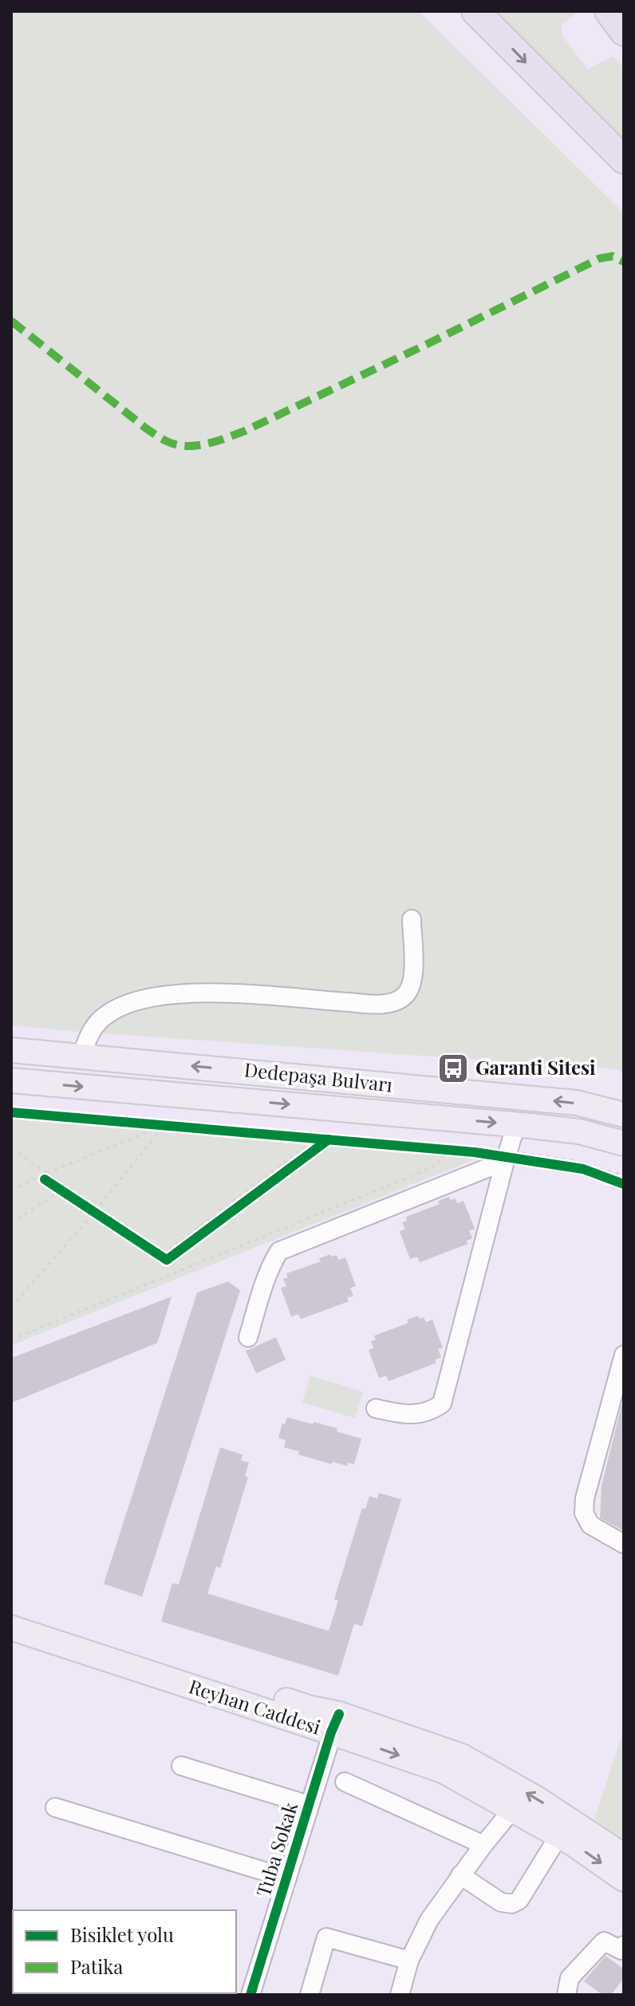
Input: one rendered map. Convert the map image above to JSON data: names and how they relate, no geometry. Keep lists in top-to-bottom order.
{
  "streets": {
    "main road": ["Dedepaşa Bulvarı", "Reyhan Caddesi"],
    "street": ["Tuba Sokak"]
  },
  "crossings": [
    ["Reyhan Caddesi", "Tuba Sokak"]
  ],
  "places": {
    "bus stop": ["Garanti Sitesi"]
  },
  "legend": ["Bisiklet yolu", "Patika"]
}
